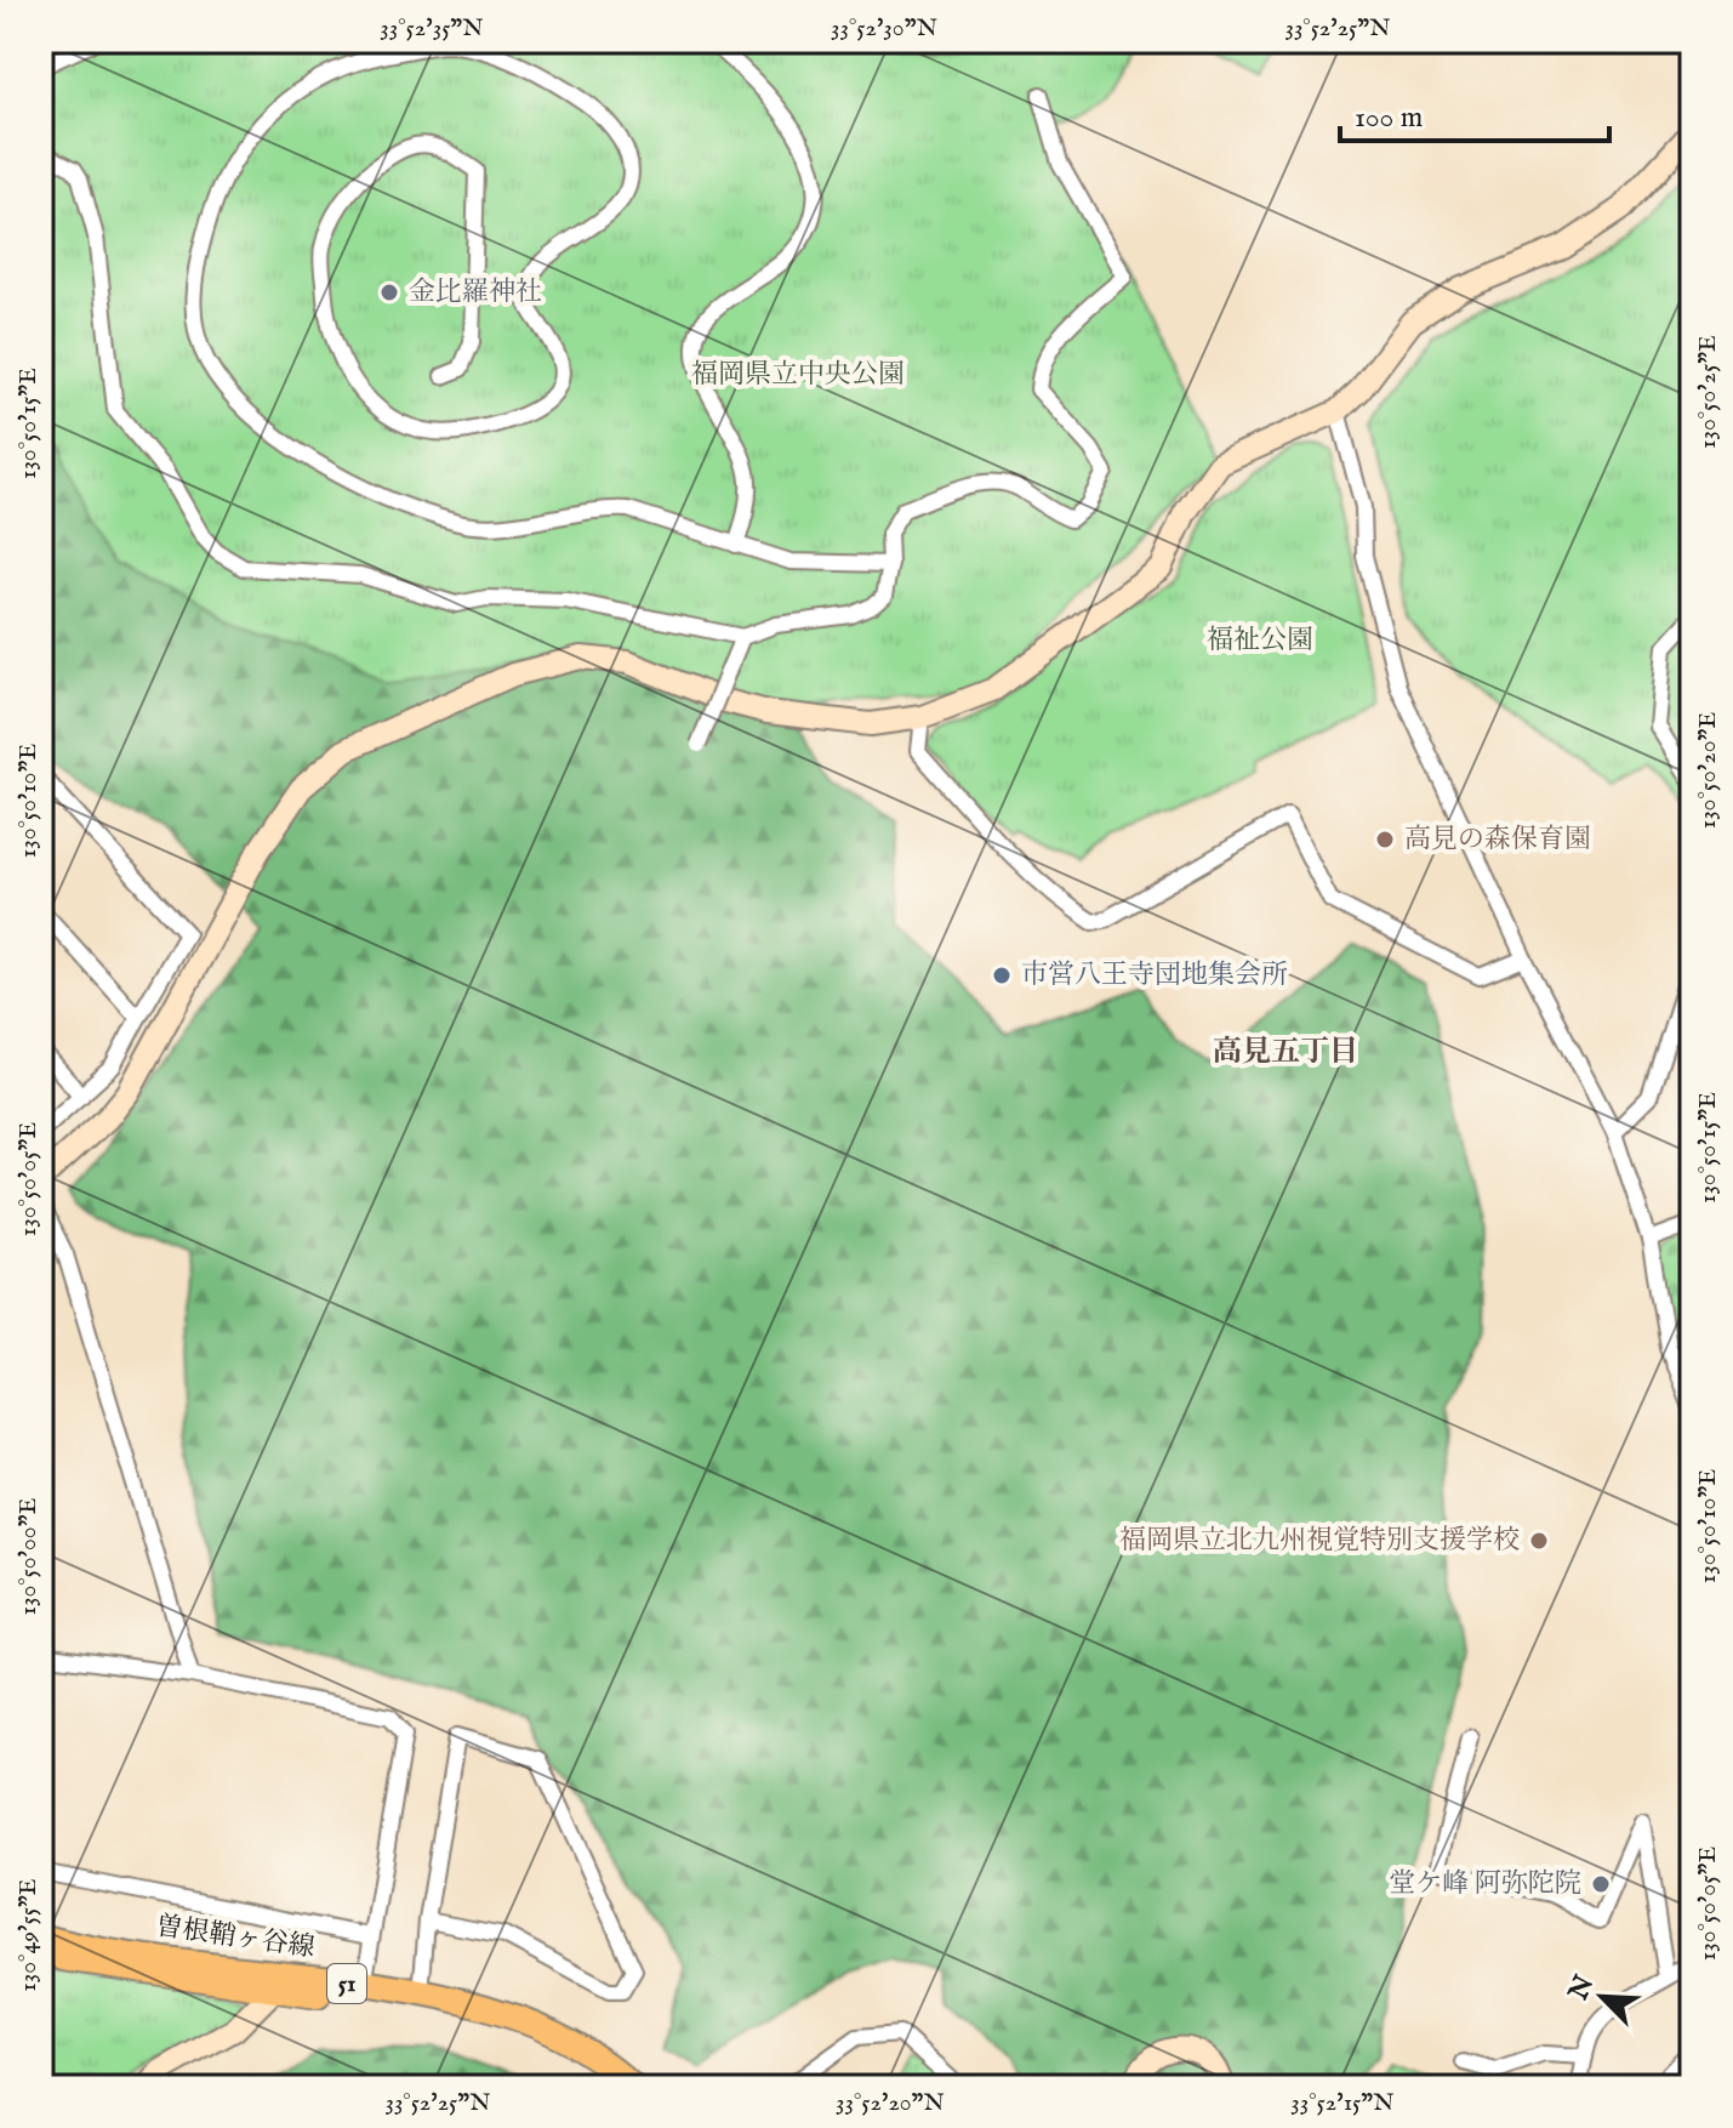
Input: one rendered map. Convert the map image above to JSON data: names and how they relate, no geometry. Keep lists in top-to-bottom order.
{
  "streets": {
    "main road": ["曽根鞘ヶ谷線", "51"]
  },
  "districts": ["高見五丁目"],
  "parks": ["福岡県立中央公園", "福祉公園"],
  "places": [
    "金比羅神社",
    "高見の森保育園",
    "市営八王寺団地集会所",
    "福岡県立北九州視覚特別支援学校",
    "堂ケ峰 阿弥陀院"
  ],
  "scale_bar": "100 m",
  "north": "top left",
  "coordinates": [
    "33°52'35\"N",
    "33°52'30\"N",
    "33°52'25\"N",
    "130°50'25\"E",
    "130°50'15\"E",
    "130°50'20\"E",
    "130°50'10\"E",
    "130°50'05\"E",
    "130°50'00\"E",
    "130°49'55\"E",
    "33°52'20\"N",
    "33°52'15\"N"
  ]
}
